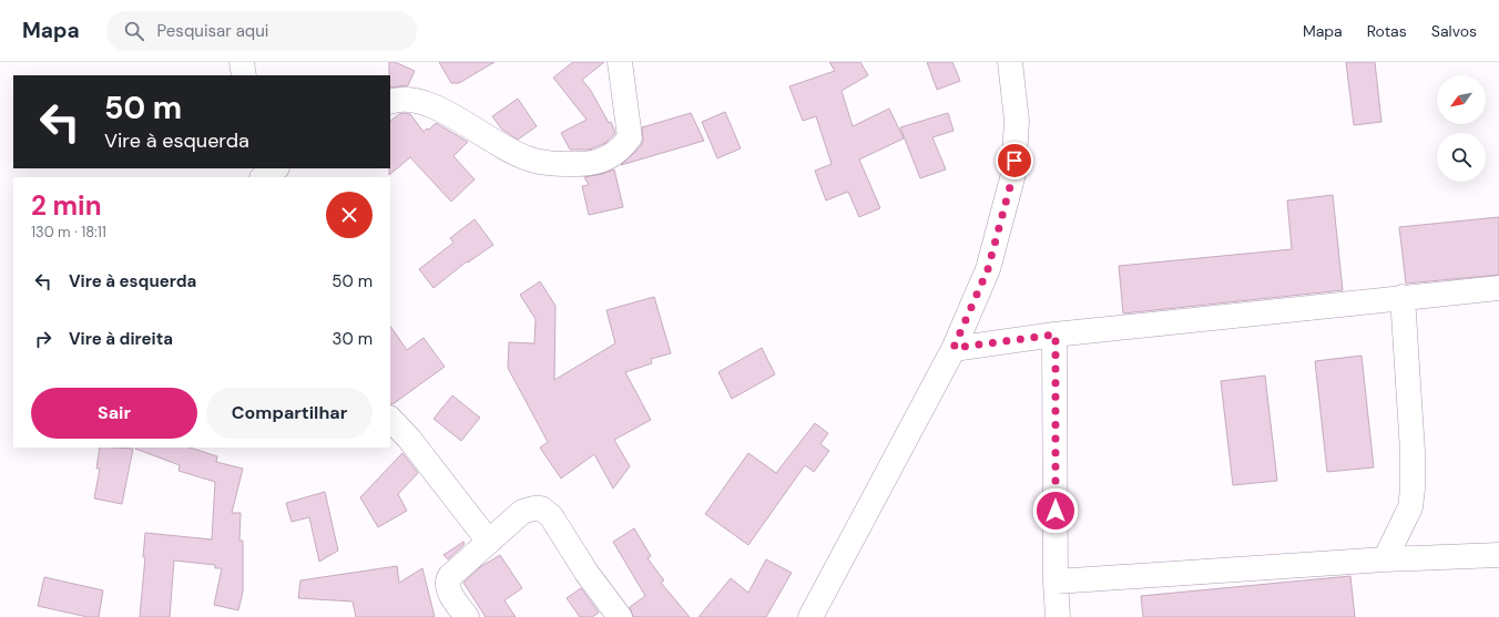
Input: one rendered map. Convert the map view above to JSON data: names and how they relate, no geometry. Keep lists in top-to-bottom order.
{
  "north": "bottom left",
  "page": {
    "header": "Mapa",
    "search": "Pesquisar aqui",
    "nav": ["Mapa", "Rotas", "Salvos"],
    "turn": ["50 m", "Vire à esquerda"],
    "heading": ["2 min", "130 m · 18:11"],
    "list": [
      {
        "name": "Vire à esquerda",
        "value": "50 m"
      },
      {
        "name": "Vire à direita",
        "value": "30 m"
      }
    ],
    "buttons": ["Sair", "Compartilhar"]
  }
}
